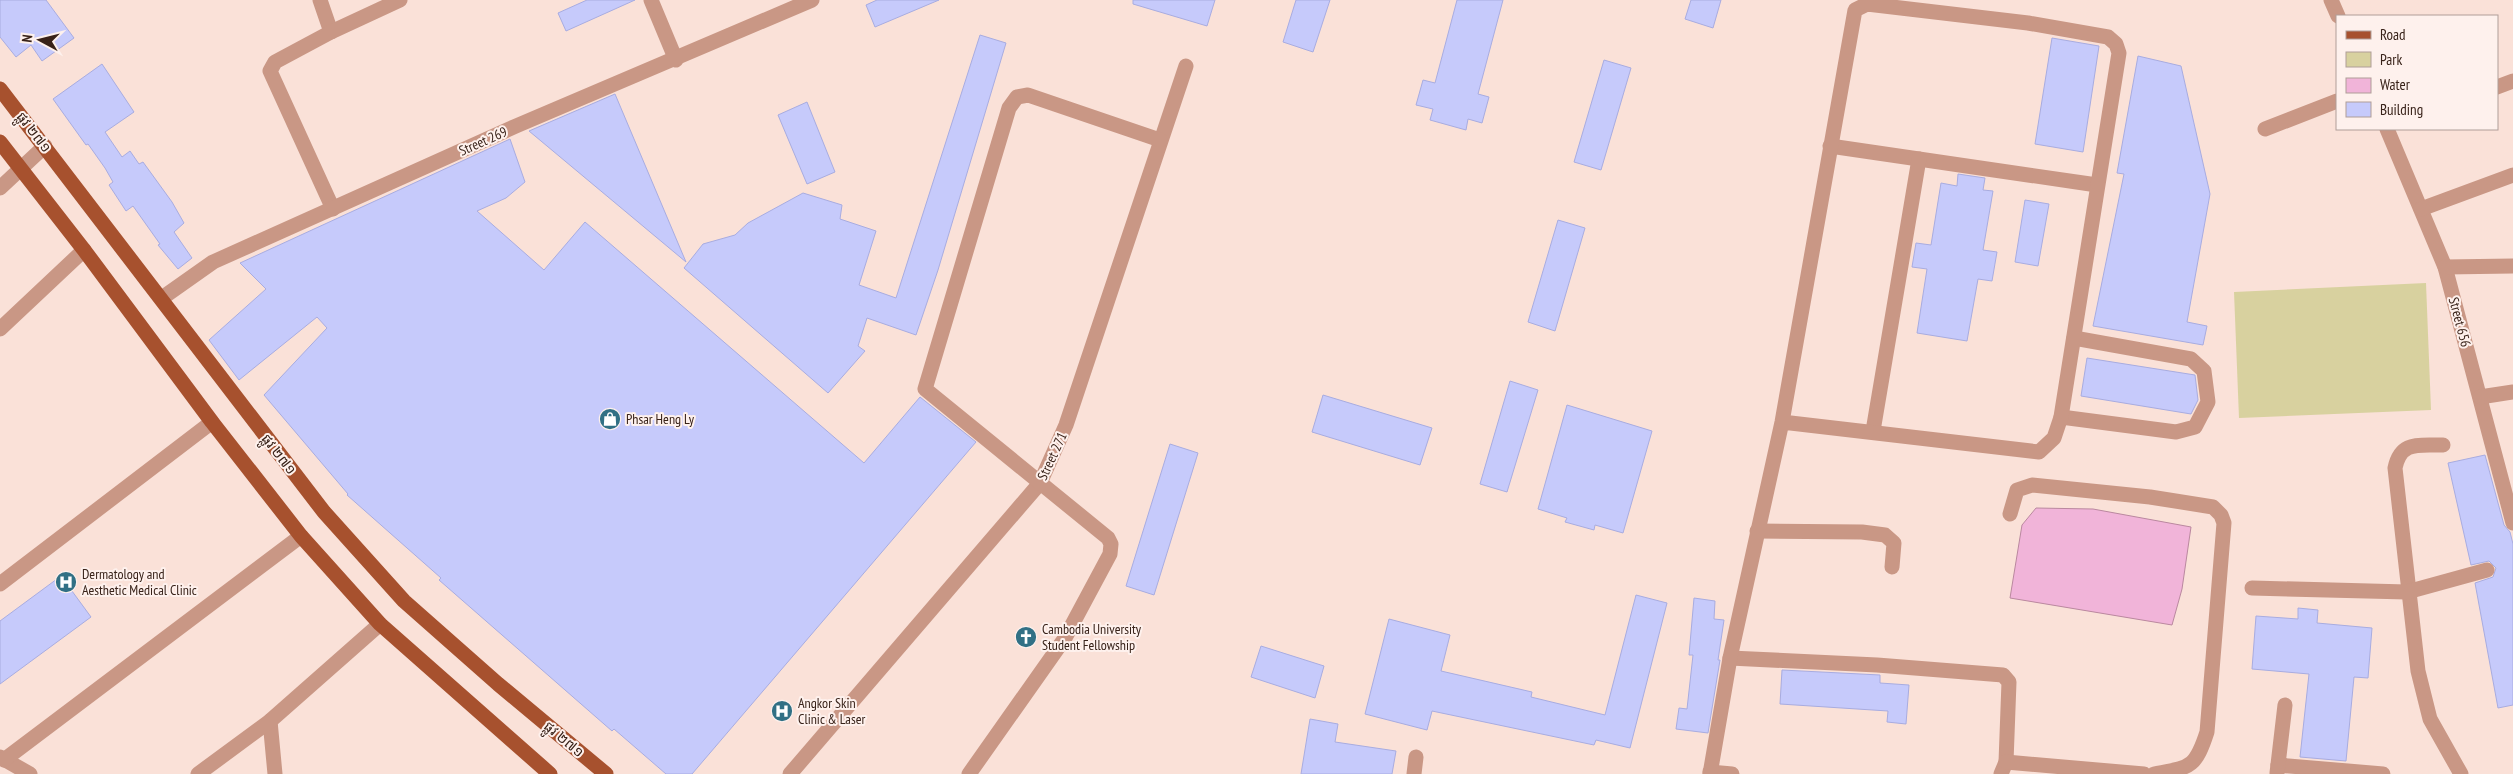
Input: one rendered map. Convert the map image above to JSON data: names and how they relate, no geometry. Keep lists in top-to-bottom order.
{
  "streets": {
    "main road": ["ផ្លូវ ២៧១"],
    "street": ["Street 269", "Street 656", "Street 271"]
  },
  "crossings": [
    ["ផ្លូវ ២៧១", "Street 269"]
  ],
  "places": {
    "shop": ["Phsar Heng Ly"],
    "hospital": ["Dermatology and Aesthetic Medical Clinic", "Angkor Skin Clinic & Laser"],
    "church": ["Cambodia University Student Fellowship"]
  },
  "legend": [
    "Road",
    "Park",
    "Water",
    "Building"
  ],
  "north": "left"
}
